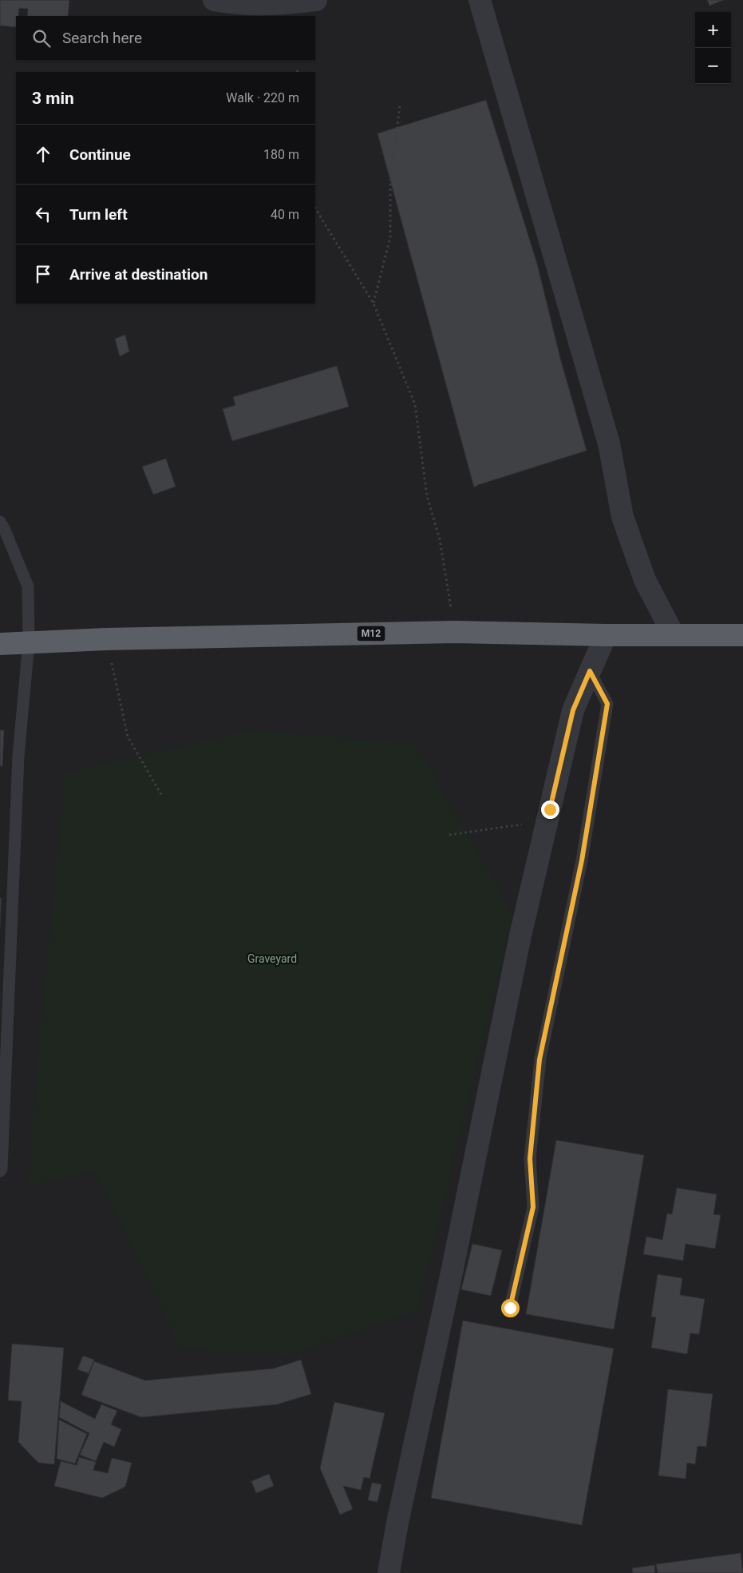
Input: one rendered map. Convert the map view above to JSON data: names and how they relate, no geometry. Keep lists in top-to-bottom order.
{
  "streets": {
    "highway": ["M12"]
  },
  "parks": ["Graveyard"],
  "page": {
    "map_buttons": ["+", "−"],
    "search": "Search here",
    "heading": ["3 min", "Walk · 220 m"],
    "list": [
      ["Continue", "180 m"],
      ["Turn left", "40 m"],
      "Arrive at destination"
    ]
  }
}
